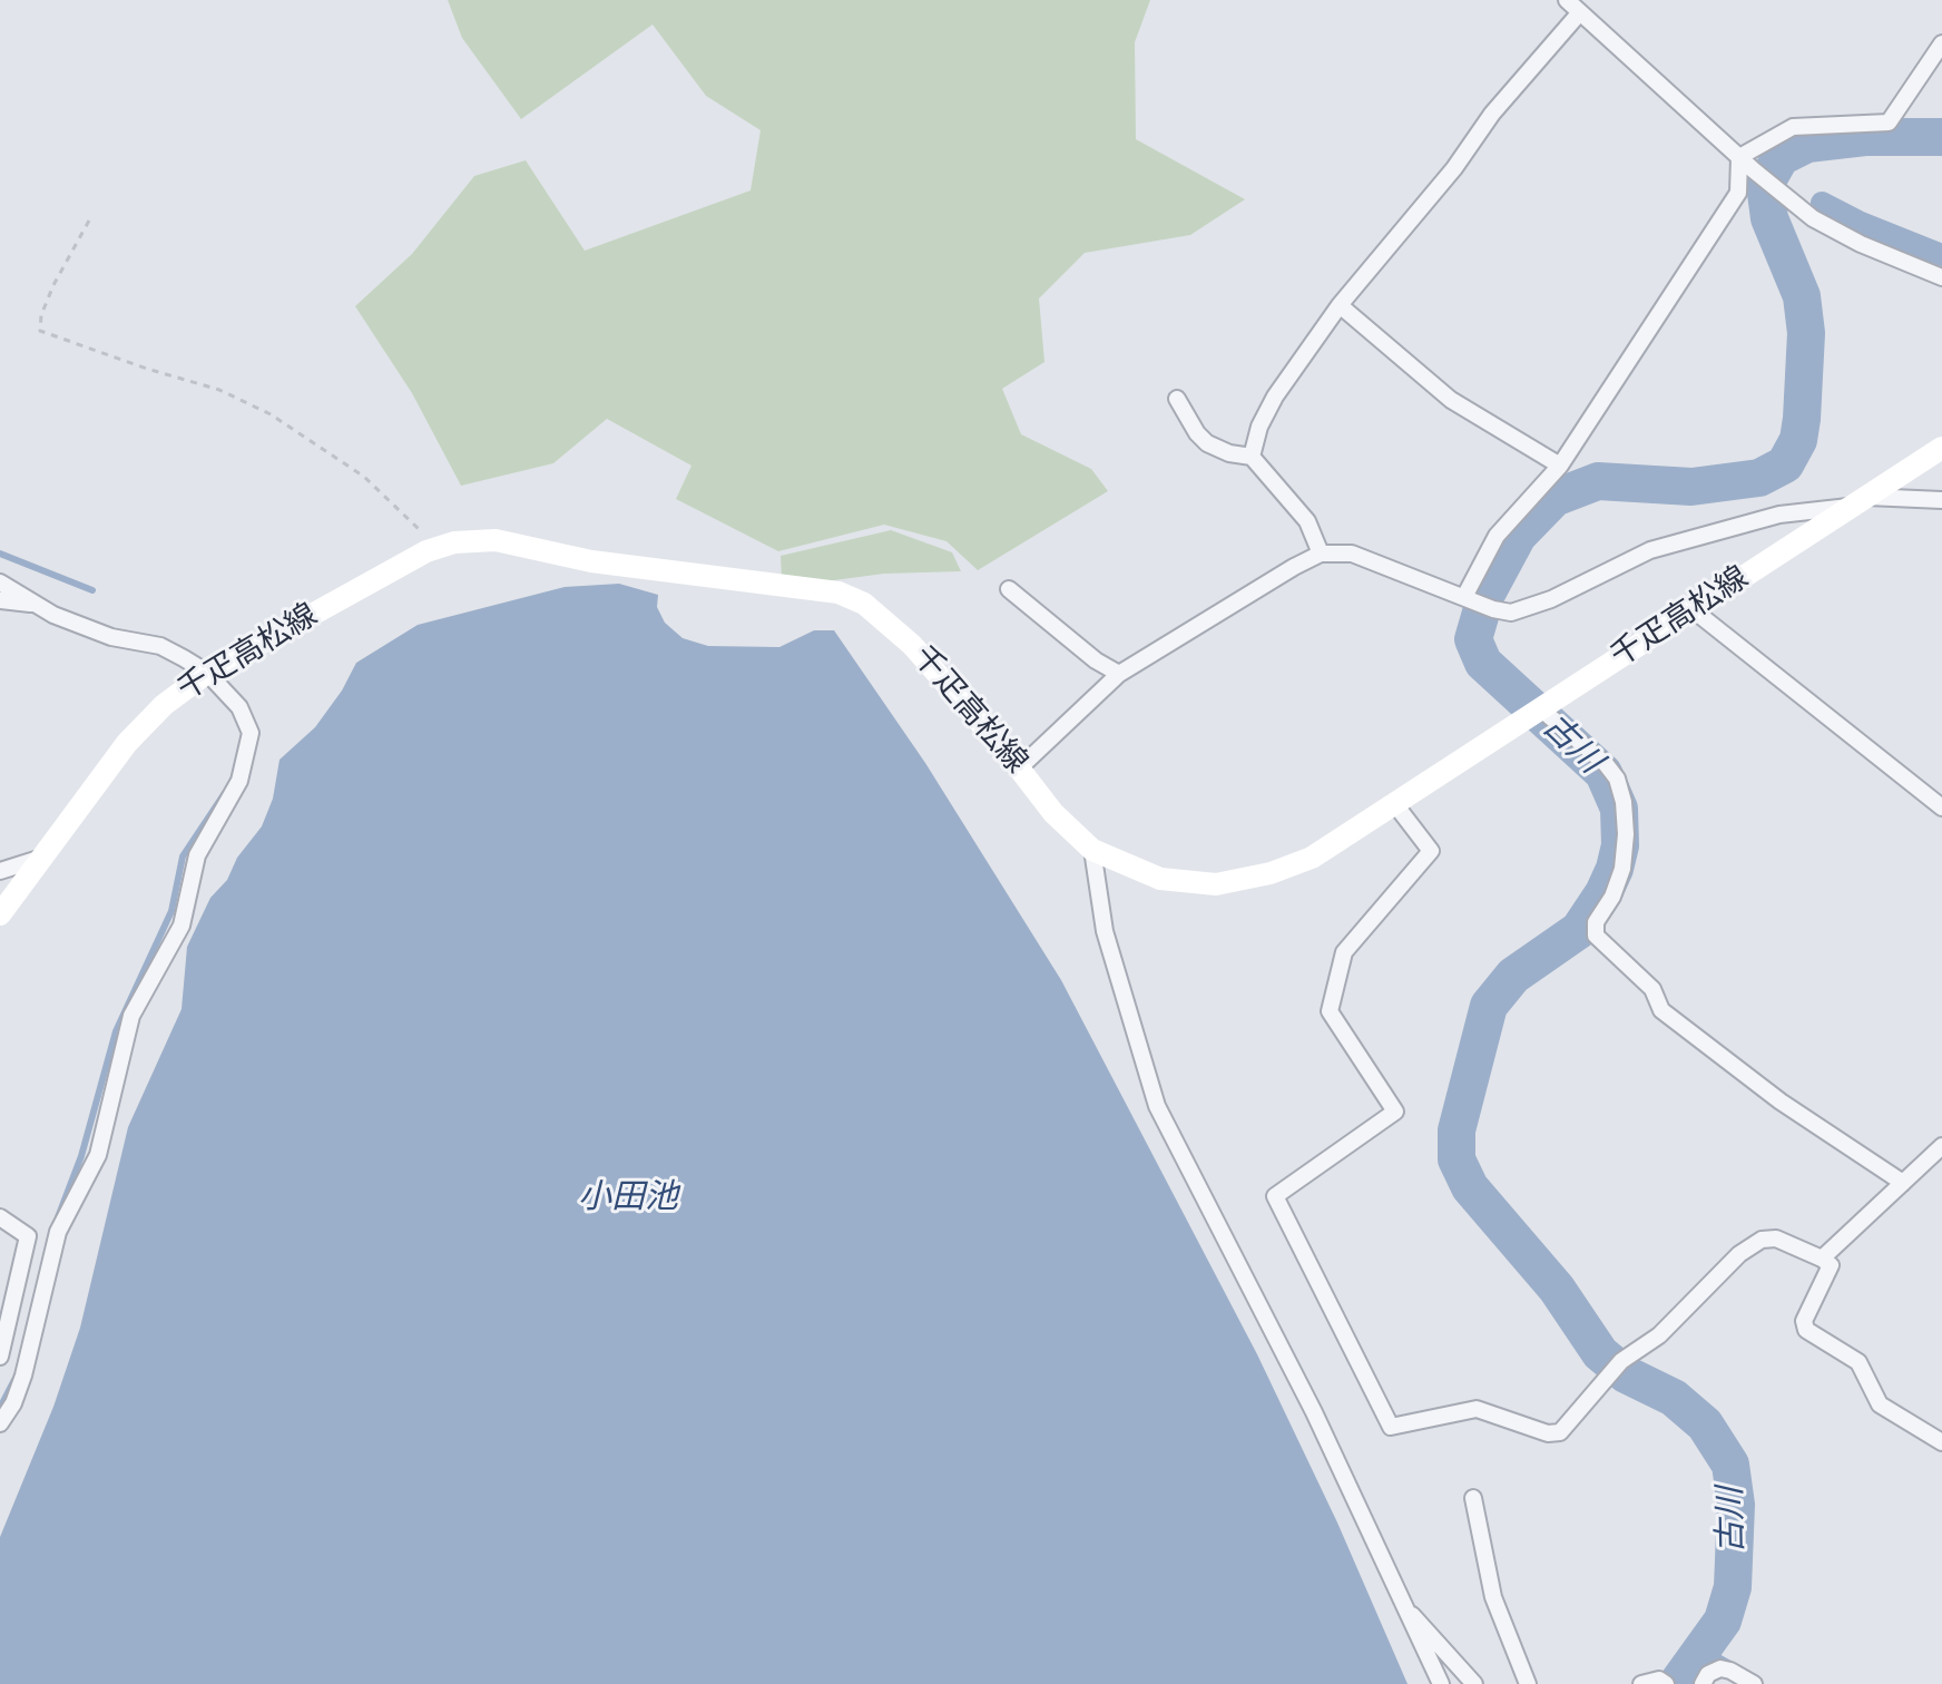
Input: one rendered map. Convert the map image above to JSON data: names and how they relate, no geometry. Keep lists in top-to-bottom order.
{
  "streets": {
    "main road": ["千疋高松線"]
  },
  "water": ["古川", "小田池"]
}
